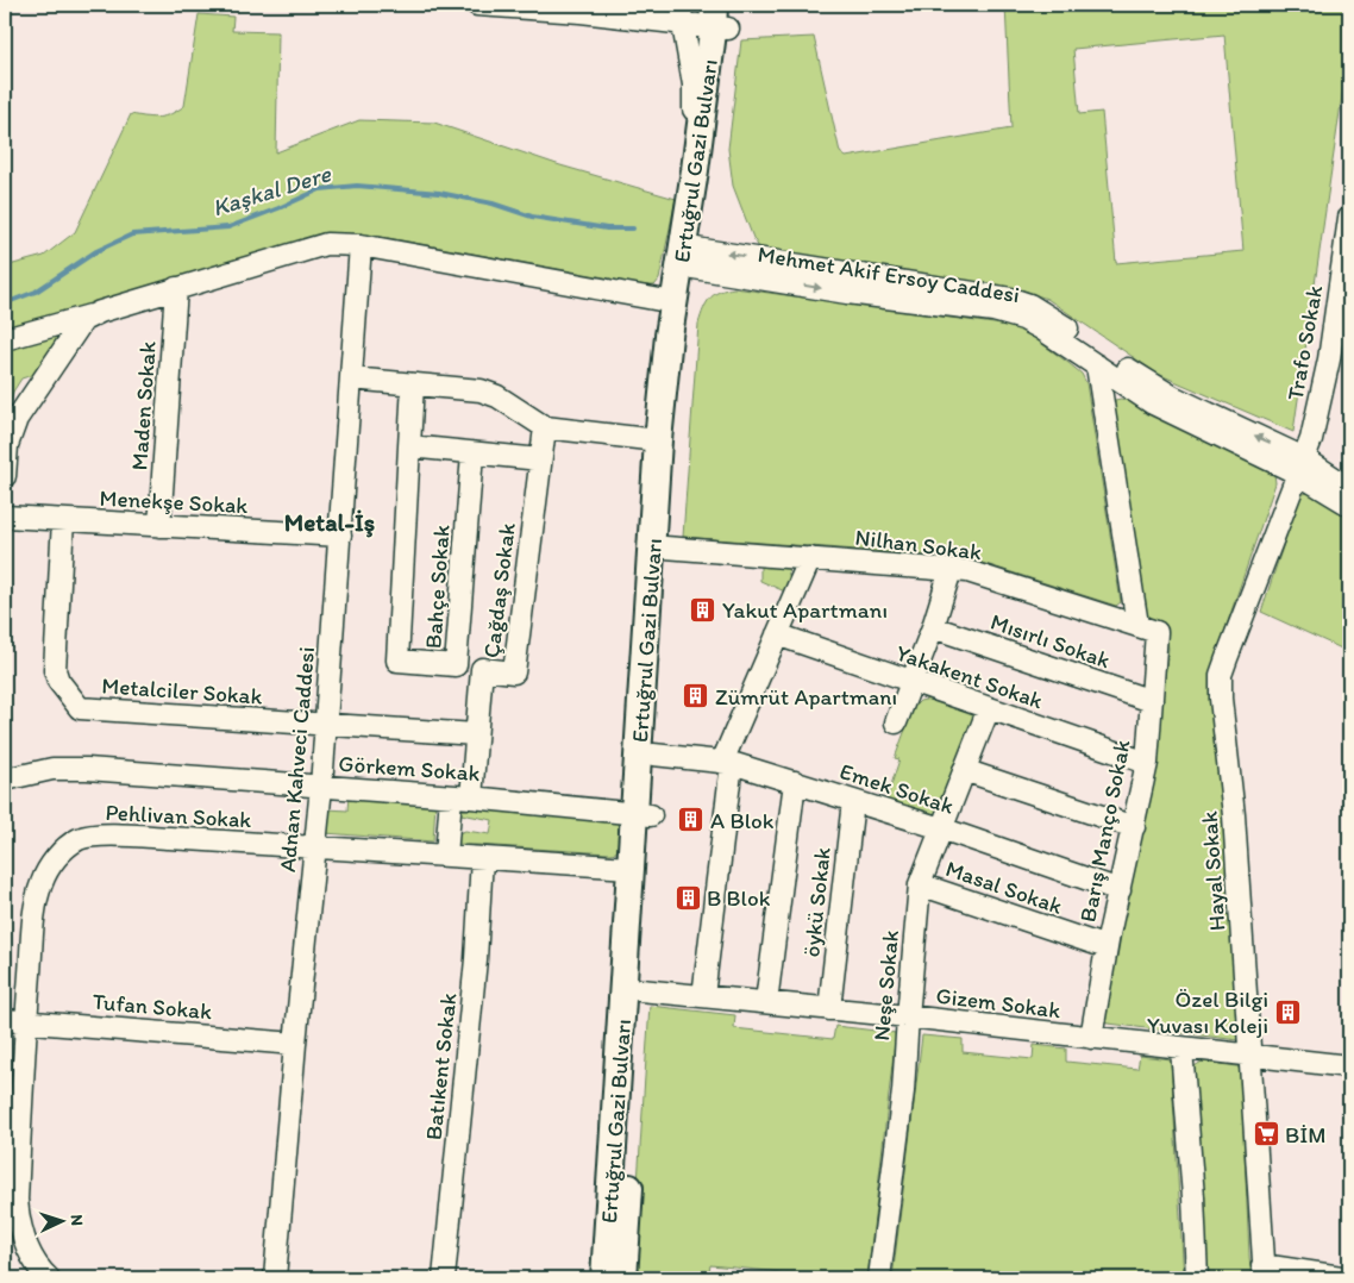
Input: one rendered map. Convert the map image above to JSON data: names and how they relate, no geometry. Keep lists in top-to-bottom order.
{
  "streets": {
    "main road": ["Ertuğrul Gazi Bulvarı"],
    "street": [
      "Mehmet Akif Ersoy Caddesi",
      "Trafo Sokak",
      "Maden Sokak",
      "Menekşe Sokak",
      "Nilhan Sokak",
      "Bahçe Sokak",
      "Çağdaş Sokak",
      "Mısırlı Sokak",
      "Yakakent Sokak",
      "Metalciler Sokak",
      "Adnan Kahveci Caddesi",
      "Görkem Sokak",
      "Emek Sokak",
      "Pehlivan Sokak",
      "Barış Manço Sokak",
      "Hayal Sokak",
      "Masal Sokak",
      "öykü Sokak",
      "Neşe Sokak",
      "Gizem Sokak",
      "Tufan Sokak",
      "Batıkent Sokak"
    ]
  },
  "crossings": [
    ["Ertuğrul Gazi Bulvarı", "Mehmet Akif Ersoy Caddesi"],
    ["Ertuğrul Gazi Bulvarı", "Nilhan Sokak"],
    ["Ertuğrul Gazi Bulvarı", "Görkem Sokak"],
    ["Ertuğrul Gazi Bulvarı", "Emek Sokak"],
    ["Ertuğrul Gazi Bulvarı", "Pehlivan Sokak"],
    ["Ertuğrul Gazi Bulvarı", "Gizem Sokak"],
    ["Mehmet Akif Ersoy Caddesi", "Trafo Sokak"],
    ["Mehmet Akif Ersoy Caddesi", "Barış Manço Sokak"],
    ["Mehmet Akif Ersoy Caddesi", "Hayal Sokak"],
    ["Trafo Sokak", "Hayal Sokak"],
    ["Maden Sokak", "Menekşe Sokak"],
    ["Menekşe Sokak", "Metalciler Sokak"],
    ["Menekşe Sokak", "Adnan Kahveci Caddesi"],
    ["Nilhan Sokak", "Barış Manço Sokak"],
    ["Çağdaş Sokak", "Metalciler Sokak"],
    ["Çağdaş Sokak", "Görkem Sokak"],
    ["Çağdaş Sokak", "Pehlivan Sokak"],
    ["Mısırlı Sokak", "Barış Manço Sokak"],
    ["Yakakent Sokak", "Barış Manço Sokak"],
    ["Yakakent Sokak", "Neşe Sokak"],
    ["Metalciler Sokak", "Adnan Kahveci Caddesi"],
    ["Adnan Kahveci Caddesi", "Görkem Sokak"],
    ["Adnan Kahveci Caddesi", "Pehlivan Sokak"],
    ["Adnan Kahveci Caddesi", "Tufan Sokak"],
    ["Emek Sokak", "Barış Manço Sokak"],
    ["Emek Sokak", "öykü Sokak"],
    ["Emek Sokak", "Neşe Sokak"],
    ["Pehlivan Sokak", "Tufan Sokak"],
    ["Pehlivan Sokak", "Batıkent Sokak"],
    ["Barış Manço Sokak", "Masal Sokak"],
    ["Barış Manço Sokak", "Gizem Sokak"],
    ["Hayal Sokak", "Gizem Sokak"],
    ["Masal Sokak", "Neşe Sokak"],
    ["öykü Sokak", "Gizem Sokak"],
    ["Neşe Sokak", "Gizem Sokak"]
  ],
  "districts": ["Metal-İş"],
  "water": ["Kaşkal Dere"],
  "places": {
    "building": [
      "Yakut Apartmanı",
      "Zümrüt Apartmanı",
      "A Blok",
      "B Blok",
      "Özel Bilgi Yuvası Koleji"
    ],
    "supermarket": ["BİM"]
  },
  "north": "right"
}
